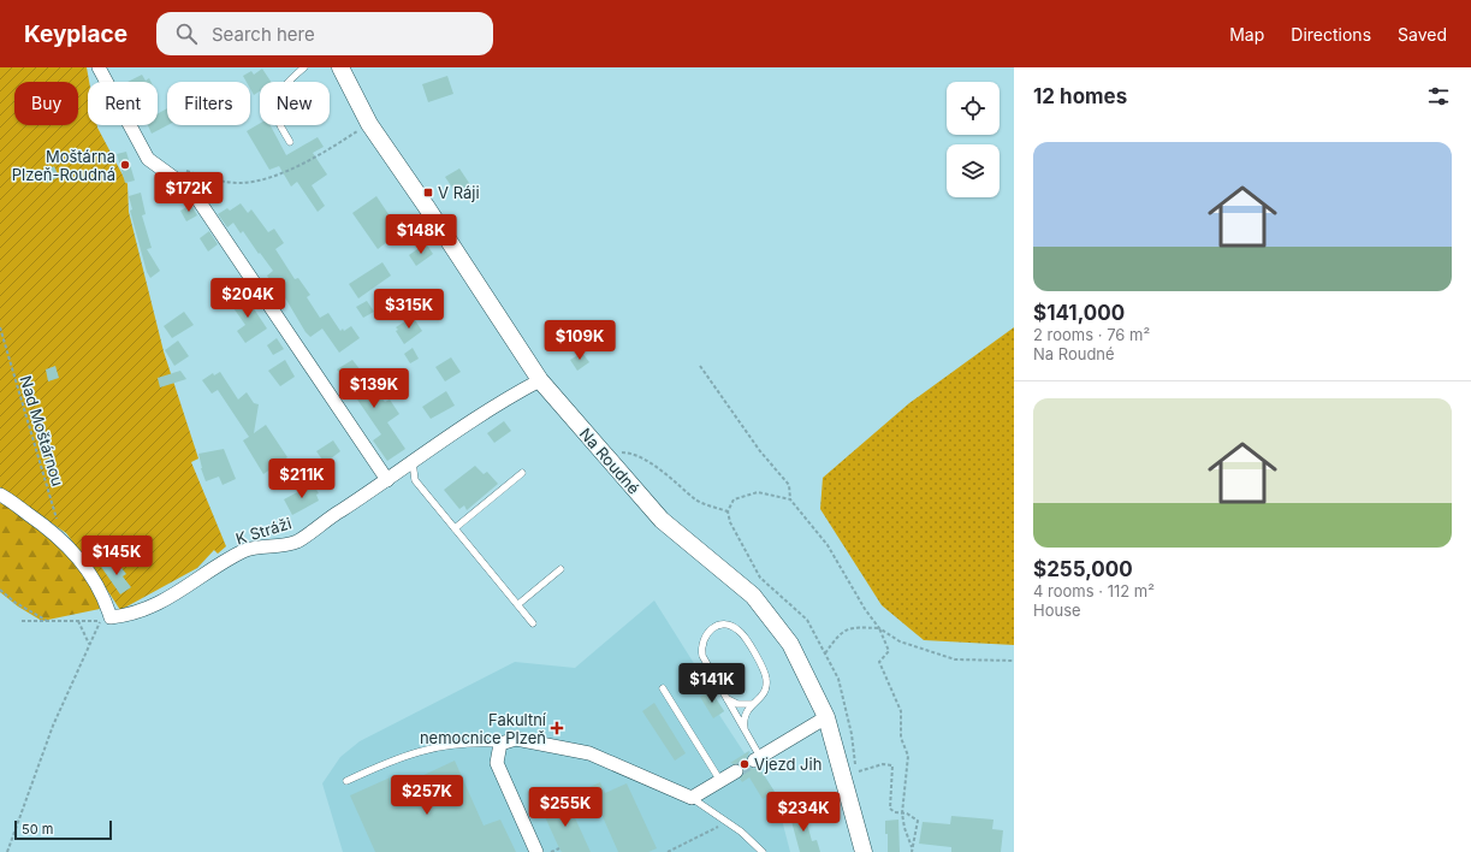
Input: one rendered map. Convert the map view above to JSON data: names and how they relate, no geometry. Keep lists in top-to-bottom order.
{
  "streets": {
    "street": ["Na Roudné", "K Stráži"],
    "path": ["Nad Moštárnou"]
  },
  "crossings": [
    ["Na Roudné", "K Stráži"]
  ],
  "places": {
    "other": ["Moštárna Plzeň-Roudná", "Vjezd Jih"],
    "transit": ["V Ráji"],
    "health": ["Fakultní nemocnice Plzeň"]
  },
  "scale_bar": "50 m",
  "page": {
    "header": "Keyplace",
    "search": "Search here",
    "nav": ["Map", "Directions", "Saved"],
    "heading": "12 homes",
    "chip": [
      "Buy",
      "Rent",
      "Filters",
      "New"
    ],
    "list": [
      {
        "name": "$141,000",
        "note": "2 rooms · 76 m² · Na Roudné"
      },
      {
        "name": "$255,000",
        "note": "4 rooms · 112 m² · House"
      }
    ],
    "price": [
      "$172K",
      "$148K",
      "$204K",
      "$315K",
      "$109K",
      "$139K",
      "$211K",
      "$145K",
      "$141K",
      "$257K",
      "$255K",
      "$234K"
    ],
    "scale": "50 m"
  }
}
